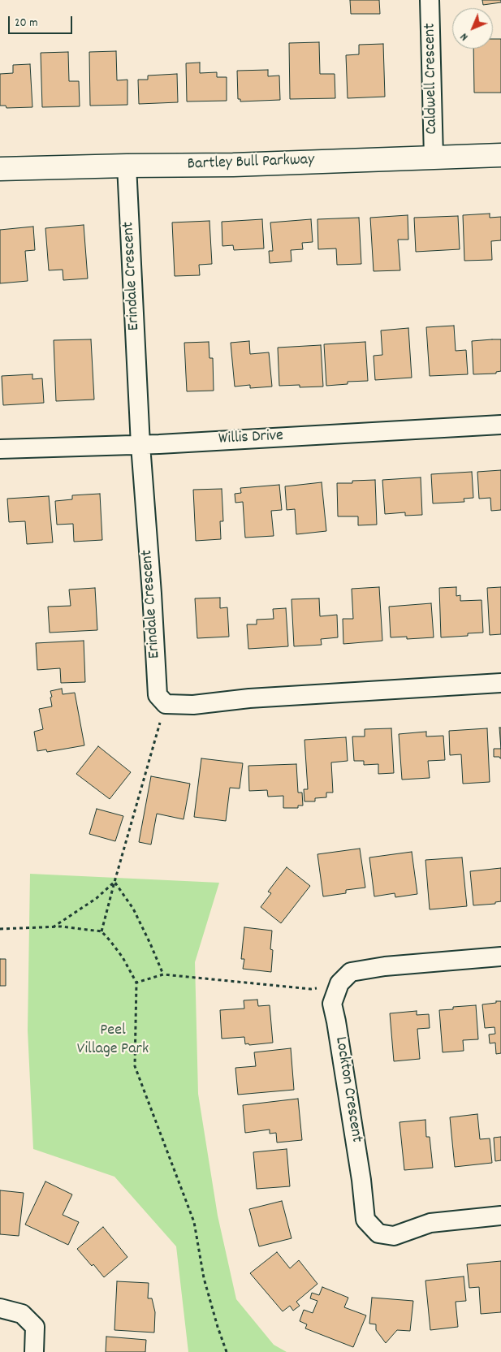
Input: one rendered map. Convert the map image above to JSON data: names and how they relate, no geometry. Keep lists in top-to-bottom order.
{
  "streets": {
    "street": [
      "Caldwell Crescent",
      "Bartley Bull Parkway",
      "Erindale Crescent",
      "Willis Drive",
      "Lockton Crescent"
    ]
  },
  "crossings": [
    ["Caldwell Crescent", "Bartley Bull Parkway"],
    ["Bartley Bull Parkway", "Erindale Crescent"],
    ["Erindale Crescent", "Willis Drive"]
  ],
  "parks": ["Peel Village Park"],
  "scale_bar": "20 m",
  "north": "bottom left"
}
